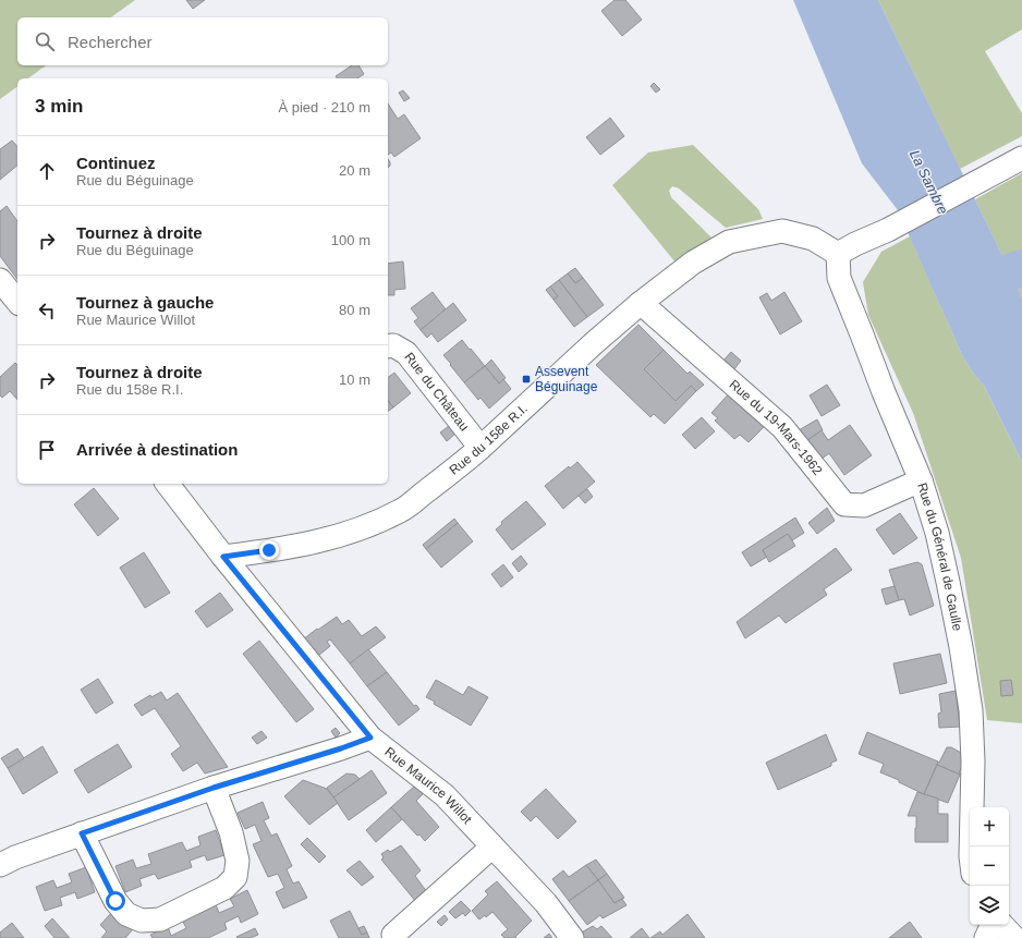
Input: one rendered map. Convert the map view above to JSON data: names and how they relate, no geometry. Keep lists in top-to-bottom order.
{
  "streets": {
    "street": [
      "Rue du Château",
      "Rue du 19-Mars-1962",
      "Rue du 158e R.I.",
      "Rue du Général de Gaulle",
      "Rue Maurice Willot"
    ]
  },
  "crossings": [
    ["Rue du Château", "Rue du 158e R.I."],
    ["Rue du 19-Mars-1962", "Rue du 158e R.I."],
    ["Rue du 19-Mars-1962", "Rue du Général de Gaulle"],
    ["Rue du 158e R.I.", "Rue du Général de Gaulle"],
    ["Rue du 158e R.I.", "Rue Maurice Willot"]
  ],
  "water": ["La Sambre"],
  "places": {
    "transit": ["Assevent Béguinage"]
  },
  "page": {
    "search": "Rechercher",
    "heading": ["3 min", "À pied · 210 m"],
    "list": [
      ["Continuez", "Rue du Béguinage", "20 m"],
      ["Tournez à droite", "Rue du Béguinage", "100 m"],
      ["Tournez à gauche", "Rue Maurice Willot", "80 m"],
      ["Tournez à droite", "Rue du 158e R.I.", "10 m"],
      "Arrivée à destination"
    ],
    "map_buttons": ["+", "−"]
  }
}
